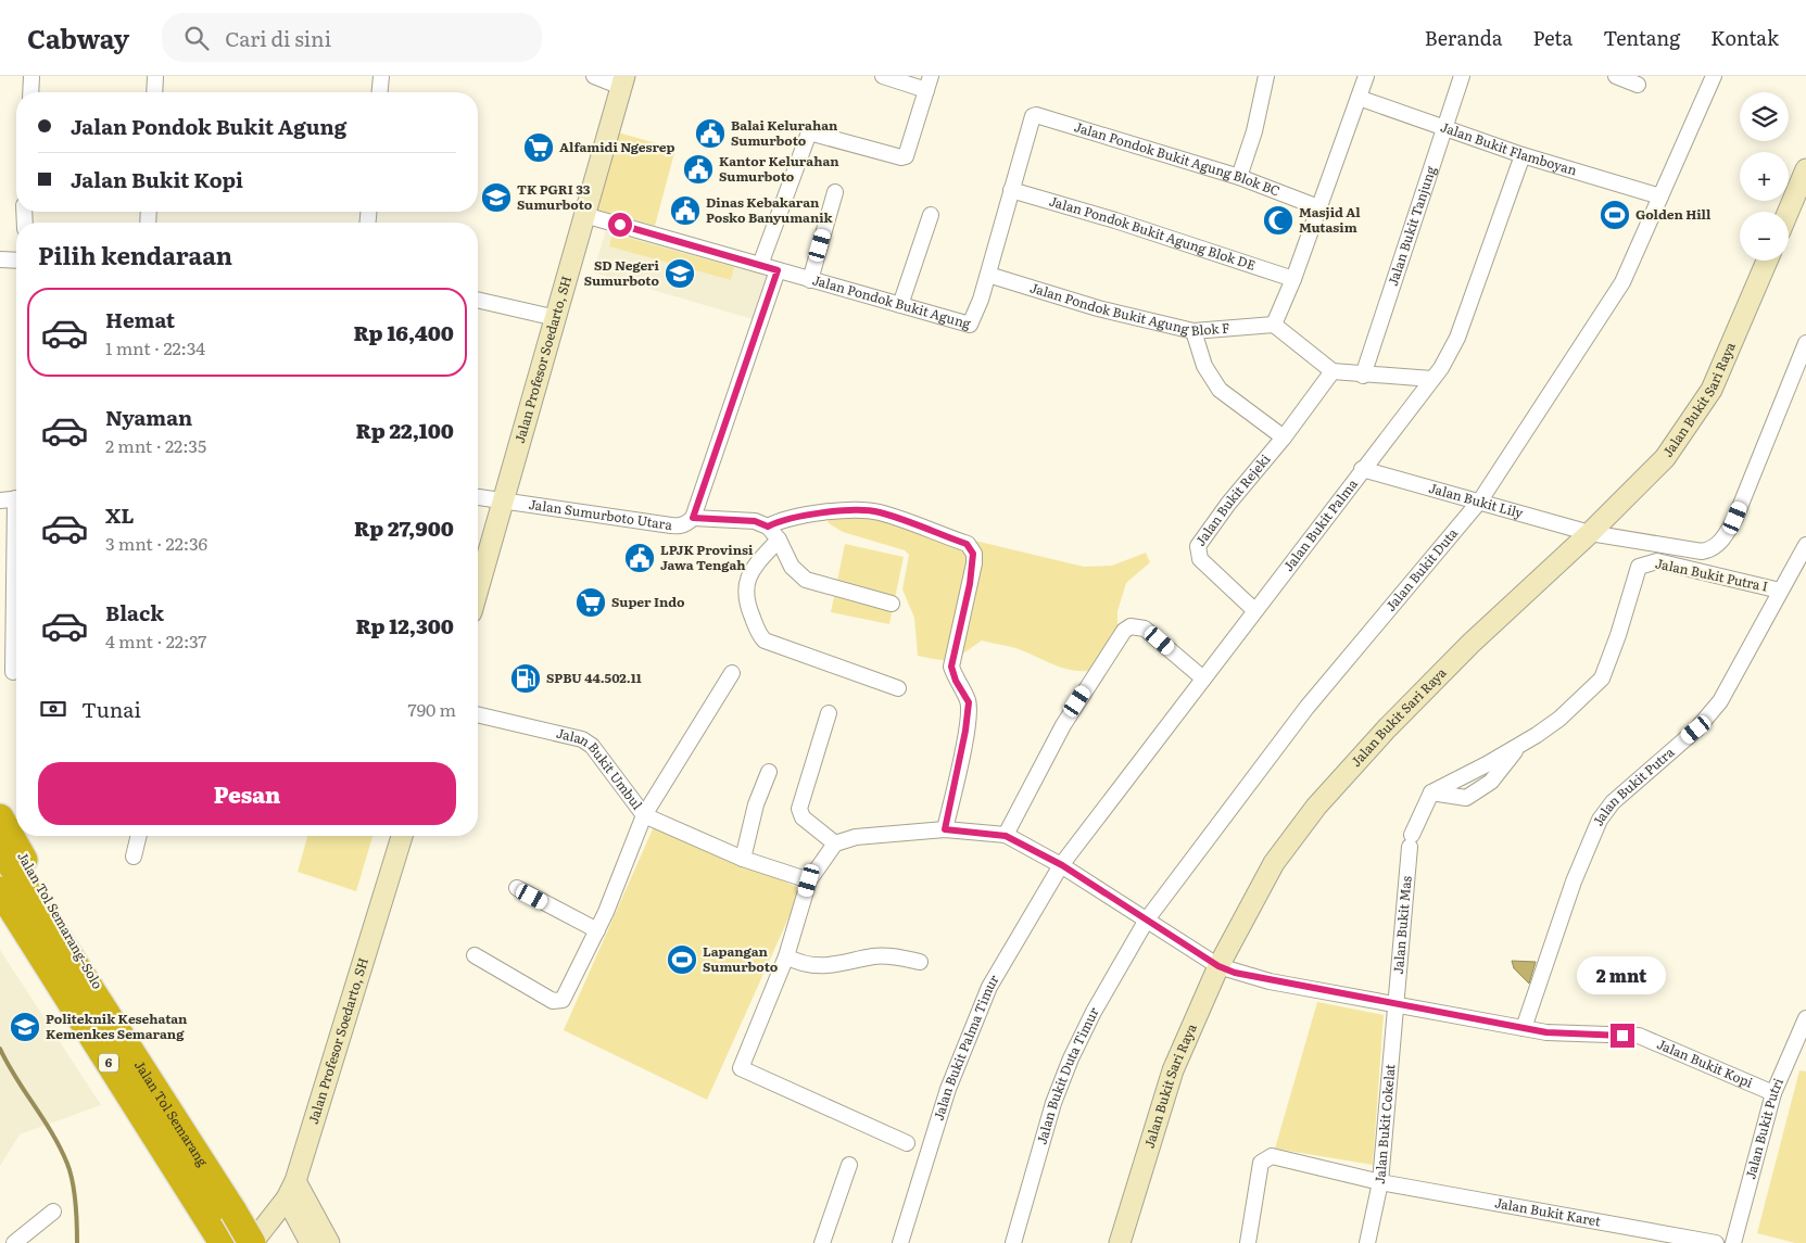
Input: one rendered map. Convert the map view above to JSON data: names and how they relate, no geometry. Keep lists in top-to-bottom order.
{
  "streets": {
    "highway": ["Jalan Tol Semarang–Solo", "6", "Jalan Tol Semarang"],
    "street": [
      "Jalan Bukit Flamboyan",
      "Jalan Pondok Bukit Agung Blok BC",
      "Jalan Bukit Tanjung",
      "Jalan Pondok Bukit Agung Blok DE",
      "Jalan Pondok Bukit Agung",
      "Jalan Pondok Bukit Agung Blok F",
      "Jalan Profesor Soedarto, SH",
      "Jalan Bukit Sari Raya",
      "Jalan Bukit Lily",
      "Jalan Bukit Rejeki",
      "Jalan Sumurboto Utara",
      "Jalan Bukit Palma",
      "Jalan Bukit Duta",
      "Jalan Bukit Putra I",
      "Jalan Bukit Umbul",
      "Jalan Bukit Putra",
      "Jalan Bukit Mas",
      "Jalan Bukit Palma Timur",
      "Jalan Bukit Kopi",
      "Jalan Bukit Duta Timur",
      "Jalan Bukit Cokelat",
      "Jalan Bukit Putri",
      "Jalan Bukit Karet"
    ]
  },
  "crossings": [
    ["Jalan Bukit Flamboyan", "Jalan Bukit Tanjung"],
    ["Jalan Bukit Flamboyan", "Jalan Bukit Palma"],
    ["Jalan Bukit Flamboyan", "Jalan Bukit Duta"],
    ["Jalan Pondok Bukit Agung Blok BC", "Jalan Pondok Bukit Agung Blok DE"],
    ["Jalan Pondok Bukit Agung", "Jalan Pondok Bukit Agung Blok F"],
    ["Jalan Pondok Bukit Agung", "Jalan Profesor Soedarto, SH"],
    ["Jalan Profesor Soedarto, SH", "Jalan Sumurboto Utara"],
    ["Jalan Profesor Soedarto, SH", "Jalan Tol Semarang"],
    ["Jalan Bukit Sari Raya", "Jalan Bukit Lily"],
    ["Jalan Bukit Sari Raya", "Jalan Bukit Kopi"],
    ["Jalan Bukit Lily", "Jalan Bukit Palma"],
    ["Jalan Bukit Lily", "Jalan Bukit Duta"],
    ["Jalan Bukit Rejeki", "Jalan Bukit Palma"],
    ["Jalan Bukit Palma", "Jalan Bukit Palma Timur"],
    ["Jalan Bukit Duta", "Jalan Bukit Duta Timur"],
    ["Jalan Bukit Putra I", "Jalan Bukit Putra"],
    ["Jalan Bukit Putra I", "Jalan Bukit Mas"],
    ["Jalan Bukit Putra", "Jalan Bukit Kopi"],
    ["Jalan Tol Semarang–Solo", "Jalan Tol Semarang"],
    ["Jalan Bukit Mas", "Jalan Bukit Kopi"],
    ["Jalan Bukit Mas", "Jalan Bukit Cokelat"],
    ["Jalan Bukit Kopi", "Jalan Bukit Cokelat"],
    ["Jalan Bukit Kopi", "Jalan Bukit Putri"],
    ["Jalan Bukit Cokelat", "Jalan Bukit Karet"]
  ],
  "places": {
    "public building": [
      "Balai Kelurahan Sumurboto",
      "Kantor Kelurahan Sumurboto",
      "Dinas Kebakaran Posko Banyumanik",
      "LPJK Provinsi Jawa Tengah"
    ],
    "supermarket": ["Alfamidi Ngesrep", "Super Indo"],
    "school or university": ["TK PGRI 33 Sumurboto", "SD Negeri Sumurboto", "Politeknik Kesehatan Kemenkes Semarang"],
    "sports": ["Golden Hill", "Lapangan Sumurboto"],
    "mosque": ["Masjid Al Mutasim"],
    "fuel station": ["SPBU 44.502.11"]
  },
  "page": {
    "header": "Cabway",
    "search": "Cari di sini",
    "nav": [
      "Beranda",
      "Peta",
      "Tentang",
      "Kontak"
    ],
    "map_buttons": ["+", "−"],
    "banner": ["Jalan Pondok Bukit Agung", "Jalan Bukit Kopi"],
    "heading": "Pilih kendaraan",
    "list": [
      {
        "name": "Hemat",
        "note": "1 mnt · 22:34",
        "value": "Rp 16,400"
      },
      {
        "name": "Nyaman",
        "note": "2 mnt · 22:35",
        "value": "Rp 22,100"
      },
      {
        "name": "XL",
        "note": "3 mnt · 22:36",
        "value": "Rp 27,900"
      },
      {
        "name": "Black",
        "note": "4 mnt · 22:37",
        "value": "Rp 12,300"
      }
    ],
    "pay": ["Tunai", "790 m"],
    "buttons": "Pesan",
    "bubble": "2 mnt"
  }
}
